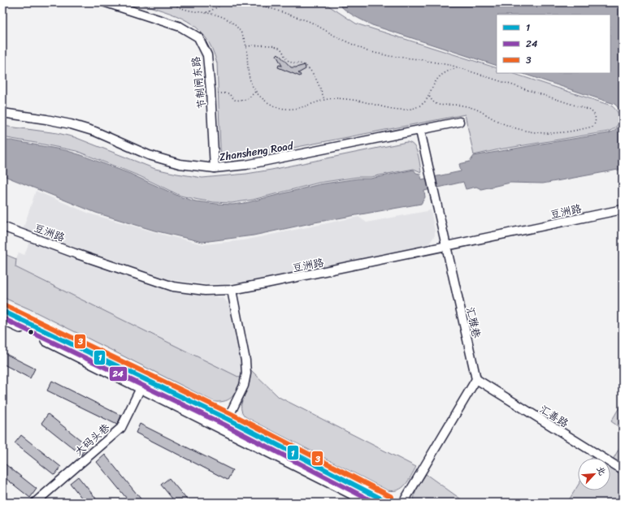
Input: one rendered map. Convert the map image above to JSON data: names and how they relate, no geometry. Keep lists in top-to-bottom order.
{
  "streets": {
    "street": [
      "节制闸东路",
      "Zhansheng Road",
      "豆洲路",
      "汇雅巷",
      "汇善路",
      "大码头巷"
    ]
  },
  "crossings": [
    ["节制闸东路", "Zhansheng Road"],
    ["Zhansheng Road", "汇雅巷"],
    ["豆洲路", "汇雅巷"],
    ["汇雅巷", "汇善路"]
  ],
  "lines": ["transit line 3", "transit line 1", "transit line 24"],
  "legend": ["1", "24", "3"],
  "north": "top right"
}
